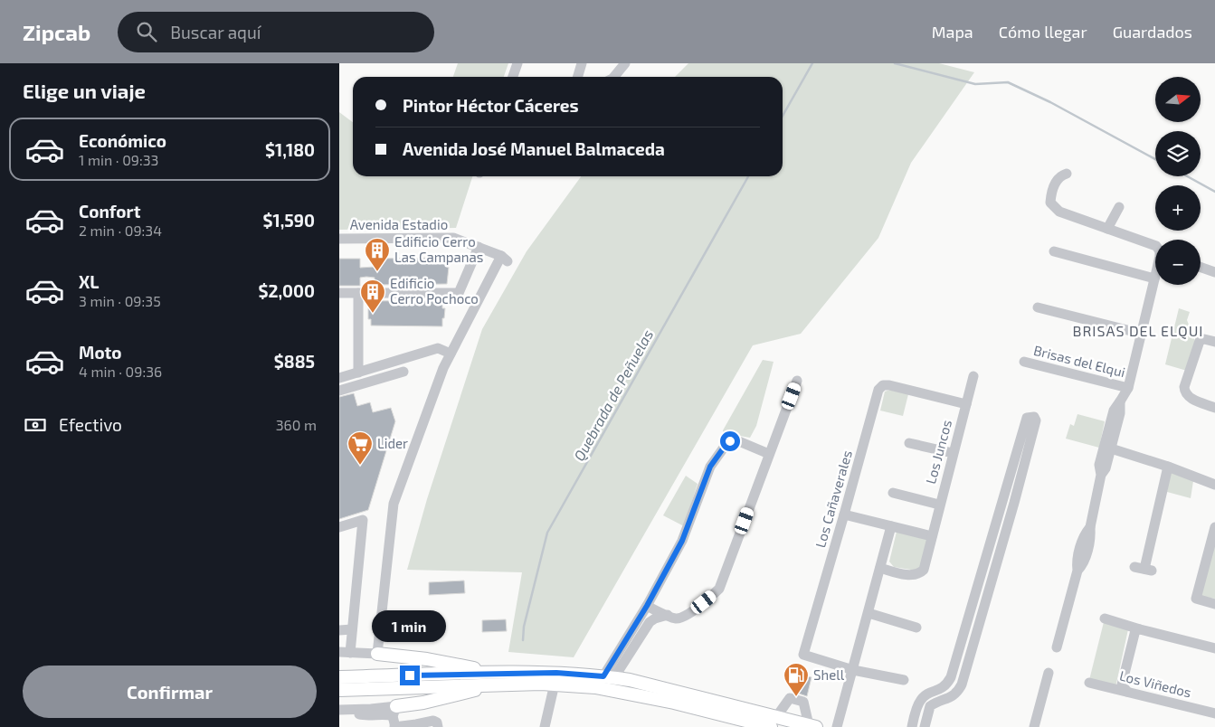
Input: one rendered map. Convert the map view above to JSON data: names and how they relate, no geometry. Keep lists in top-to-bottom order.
{
  "streets": {
    "street": [
      "Avenida Estadio",
      "Brisas del Elqui",
      "Los Juncos",
      "Los Cañaverales",
      "Los Viñedos"
    ]
  },
  "crossings": [
    ["Los Juncos", "Los Cañaverales"]
  ],
  "districts": ["BRISAS DEL ELQUI"],
  "water": ["Quebrada de Peñuelas"],
  "places": {
    "building": ["Edificio Cerro Las Campanas", "Edificio Cerro Pochoco"],
    "supermarket": ["Lider"],
    "fuel station": ["Shell"]
  },
  "north": "right",
  "page": {
    "header": "Zipcab",
    "search": "Buscar aquí",
    "nav": ["Mapa", "Cómo llegar", "Guardados"],
    "heading": "Elige un viaje",
    "map_buttons": ["+", "−"],
    "banner": ["Pintor Héctor Cáceres", "Avenida José Manuel Balmaceda"],
    "list": [
      {
        "name": "Económico",
        "note": "1 min · 09:33",
        "value": "$1,180"
      },
      {
        "name": "Confort",
        "note": "2 min · 09:34",
        "value": "$1,590"
      },
      {
        "name": "XL",
        "note": "3 min · 09:35",
        "value": "$2,000"
      },
      {
        "name": "Moto",
        "note": "4 min · 09:36",
        "value": "$885"
      }
    ],
    "pay": ["Efectivo", "360 m"],
    "bubble": "1 min",
    "buttons": "Confirmar"
  }
}
